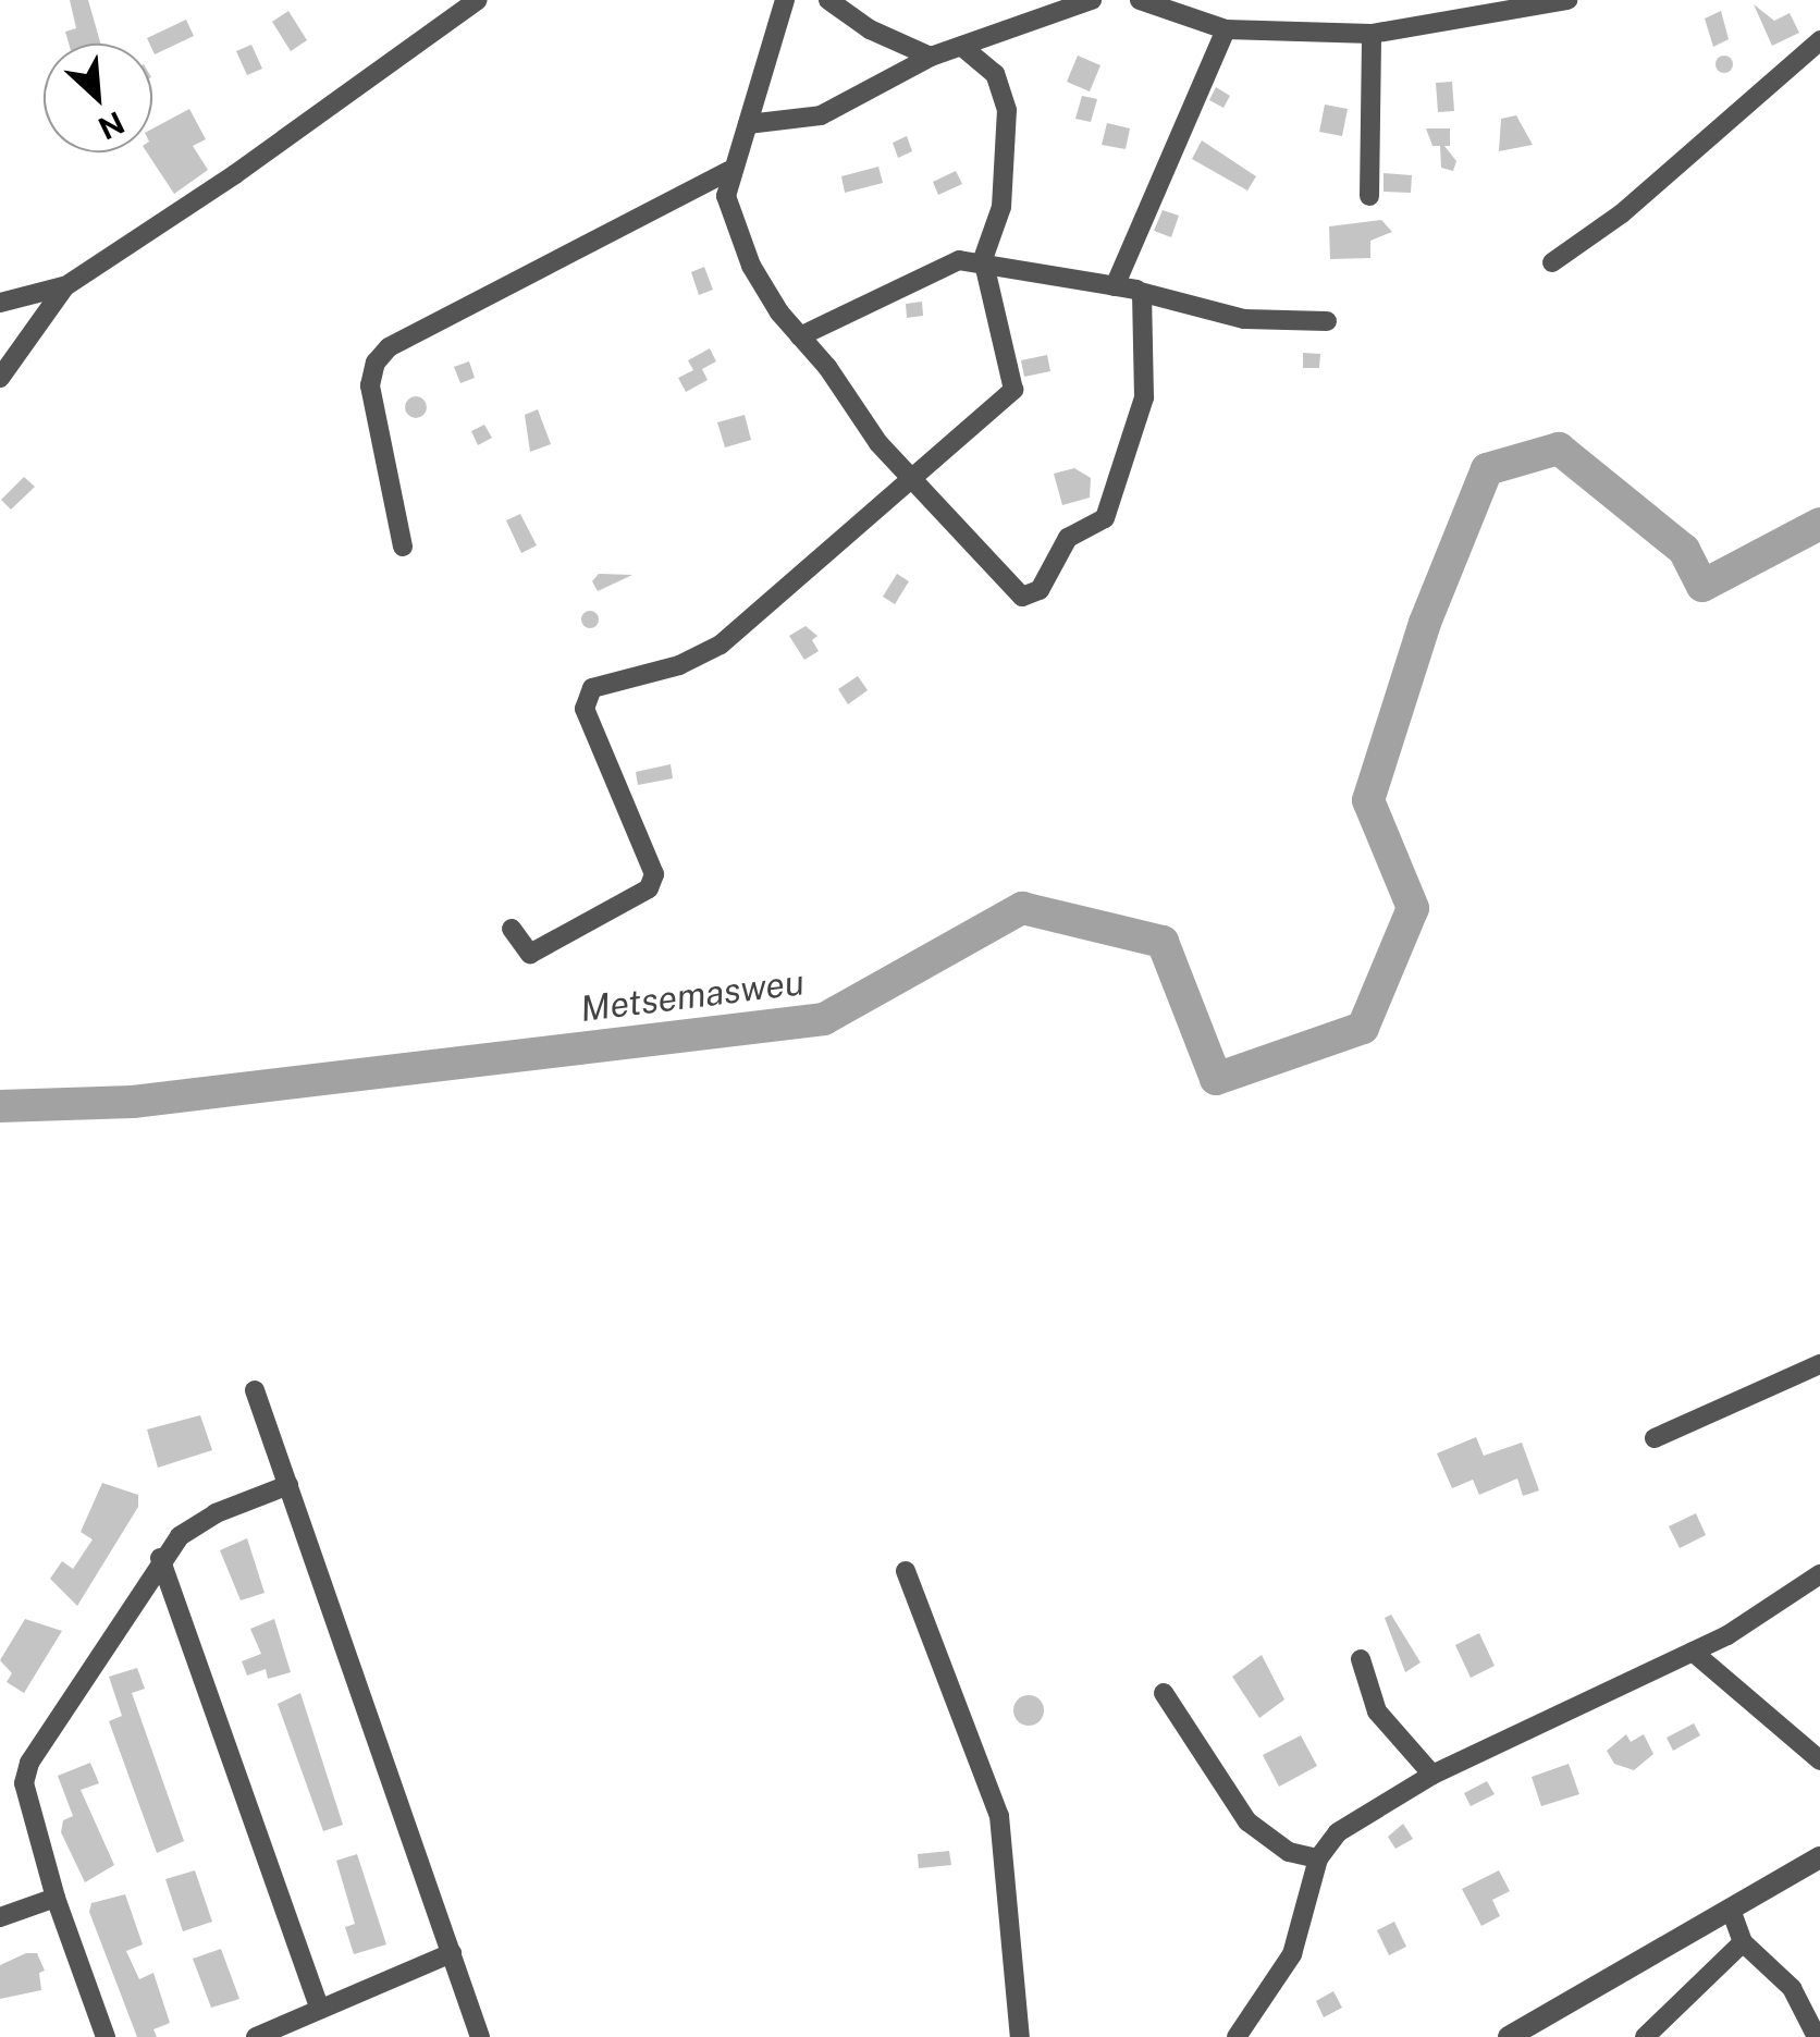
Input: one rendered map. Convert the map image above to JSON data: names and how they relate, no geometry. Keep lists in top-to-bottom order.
{
  "water": ["Metsemasweu"],
  "north": "bottom right"
}
